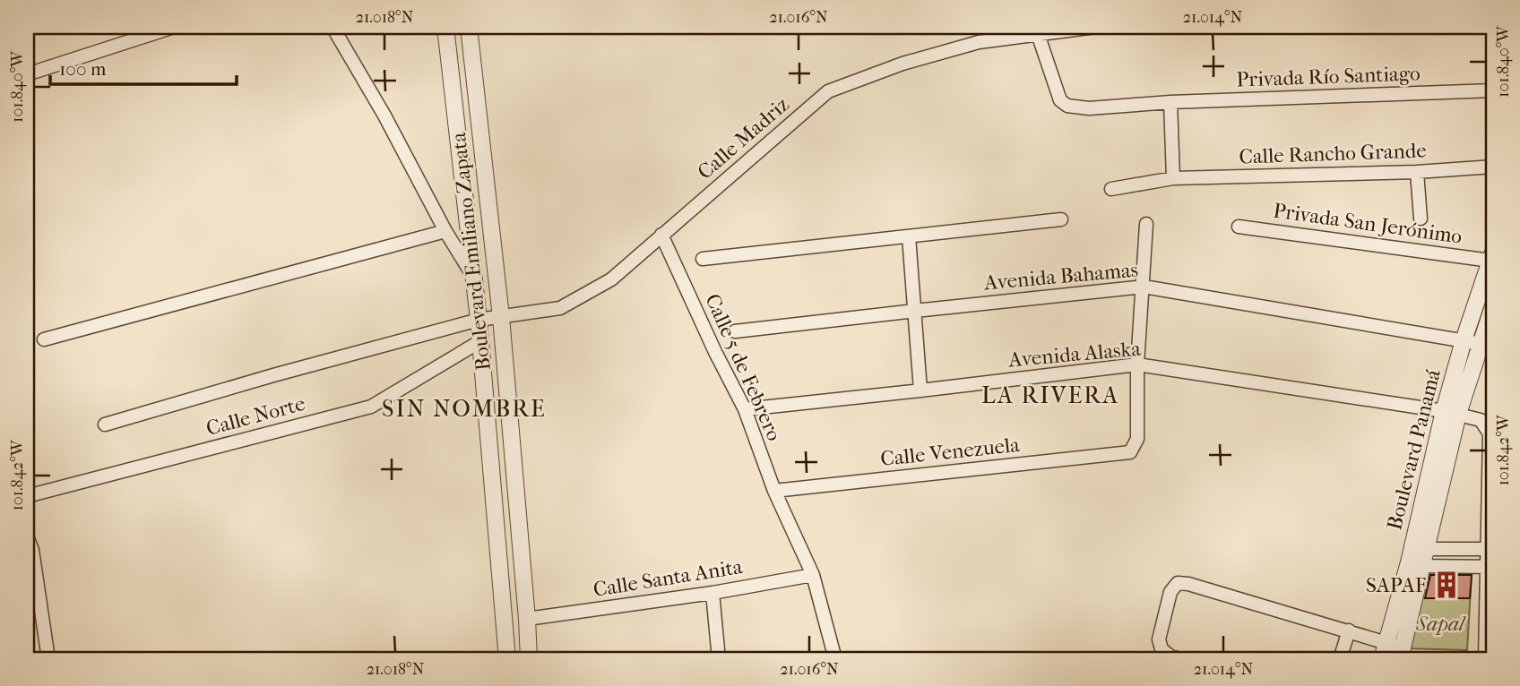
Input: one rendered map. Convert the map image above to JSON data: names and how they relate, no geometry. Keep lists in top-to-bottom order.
{
  "streets": {
    "street": [
      "Privada Río Santiago",
      "Calle Madriz",
      "Calle Rancho Grande",
      "Privada San Jerónimo",
      "Boulevard Emiliano Zapata",
      "Avenida Bahamas",
      "Avenida Alaska",
      "Calle 5 de Febrero",
      "Calle Norte",
      "Boulevard Panamá",
      "Calle Venezuela",
      "Calle Santa Anita"
    ]
  },
  "crossings": [
    ["Privada Río Santiago", "Calle Madriz"],
    ["Calle Madriz", "Boulevard Emiliano Zapata"],
    ["Calle Madriz", "Calle 5 de Febrero"],
    ["Privada San Jerónimo", "Boulevard Panamá"],
    ["Boulevard Emiliano Zapata", "Calle Norte"],
    ["Boulevard Emiliano Zapata", "Calle Santa Anita"],
    ["Avenida Bahamas", "Boulevard Panamá"],
    ["Avenida Alaska", "Calle 5 de Febrero"],
    ["Avenida Alaska", "Boulevard Panamá"],
    ["Avenida Alaska", "Calle Venezuela"],
    ["Calle 5 de Febrero", "Calle Venezuela"],
    ["Calle 5 de Febrero", "Calle Santa Anita"]
  ],
  "districts": ["LA RIVERA", "SIN NOMBRE"],
  "parks": ["Sapal"],
  "places": {
    "building": ["SAPAF"]
  },
  "scale_bar": "100 m",
  "coordinates": [
    "21.018°N",
    "21.016°N",
    "21.014°N",
    "101.840°W",
    "101.842°W"
  ]
}
